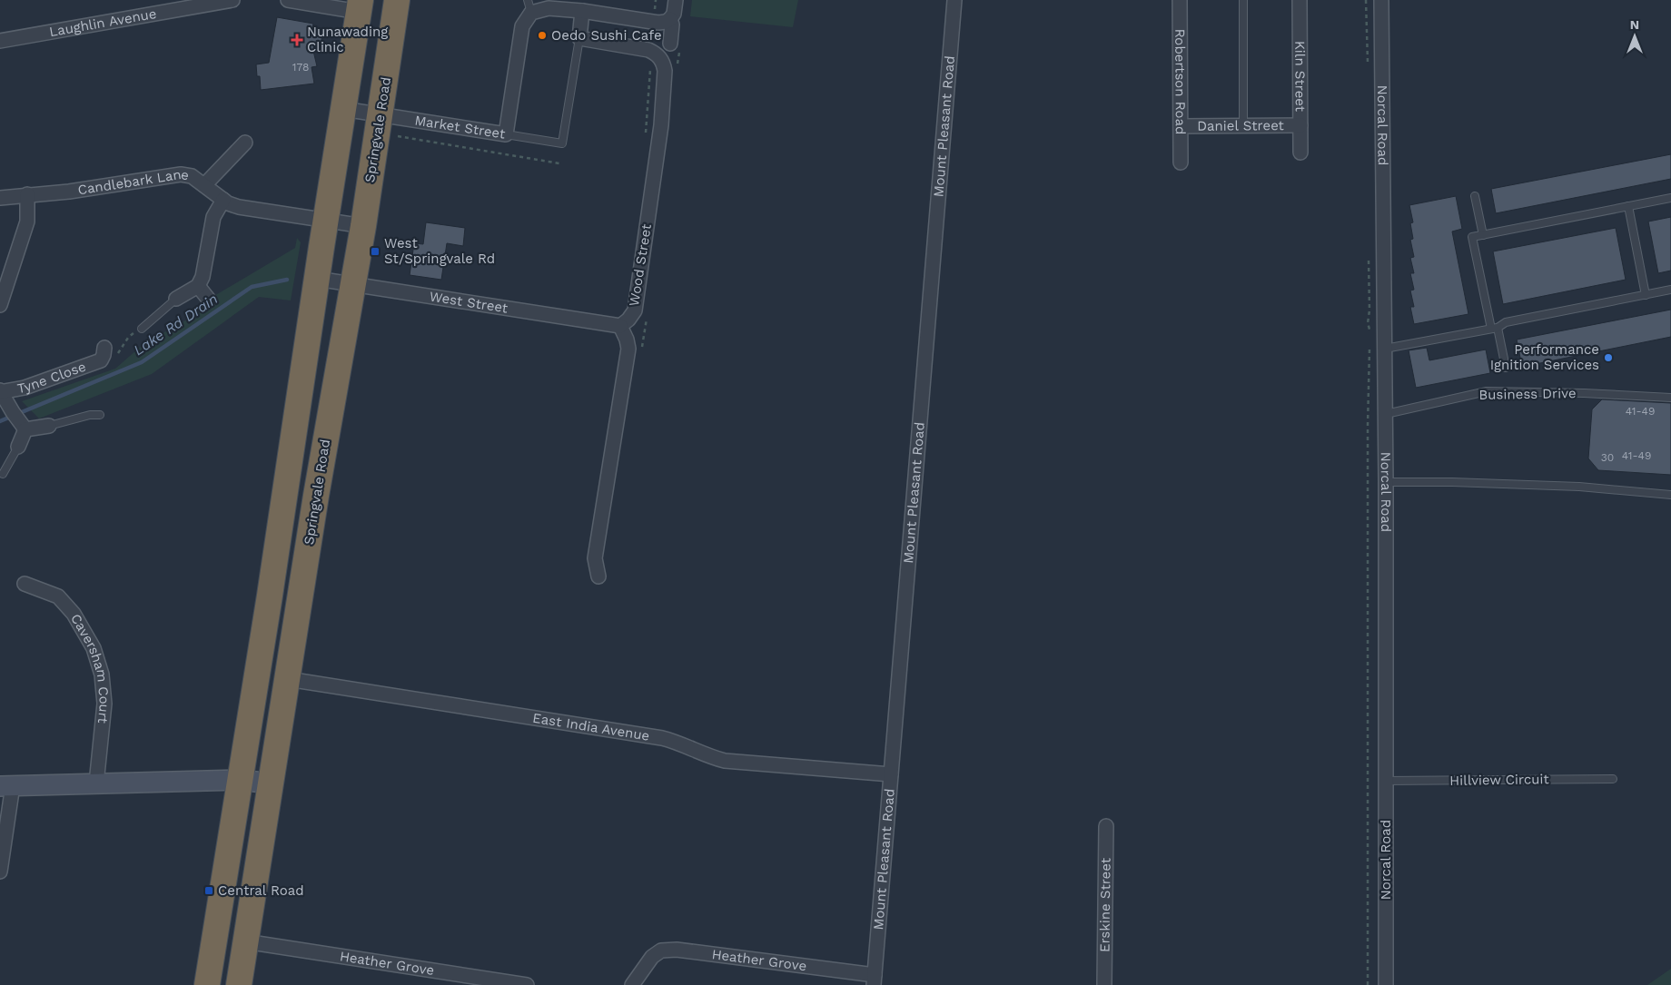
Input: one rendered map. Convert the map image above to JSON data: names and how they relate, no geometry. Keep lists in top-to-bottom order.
{
  "streets": {
    "highway": ["Springvale Road"],
    "street": [
      "Laughlin Avenue",
      "Kiln Street",
      "Robertson Road",
      "Market Street",
      "Daniel Street",
      "Norcal Road",
      "Mount Pleasant Road",
      "Candlebark Lane",
      "Wood Street",
      "West Street",
      "Tyne Close",
      "Caversham Court",
      "East India Avenue",
      "Erskine Street",
      "Heather Grove"
    ],
    "lane": ["Business Drive", "Hillview Circuit"]
  },
  "crossings": [
    ["Kiln Street", "Daniel Street"],
    ["Robertson Road", "Daniel Street"],
    ["Market Street", "Springvale Road"],
    ["Norcal Road", "Business Drive"],
    ["Norcal Road", "Hillview Circuit"],
    ["Mount Pleasant Road", "East India Avenue"],
    ["Mount Pleasant Road", "Heather Grove"],
    ["Springvale Road", "Candlebark Lane"],
    ["Springvale Road", "West Street"],
    ["Springvale Road", "East India Avenue"],
    ["Springvale Road", "Heather Grove"],
    ["Wood Street", "West Street"]
  ],
  "water": ["Lake Rd Drain"],
  "places": {
    "other": ["Oedo Sushi Cafe", "Performance Ignition Services"],
    "health": ["Nunawading Clinic"],
    "transit": ["West St/Springvale Rd", "Central Road"]
  },
  "house_numbers": [
    "178",
    "41-49",
    "41-49",
    "30"
  ],
  "north": "top"
}
